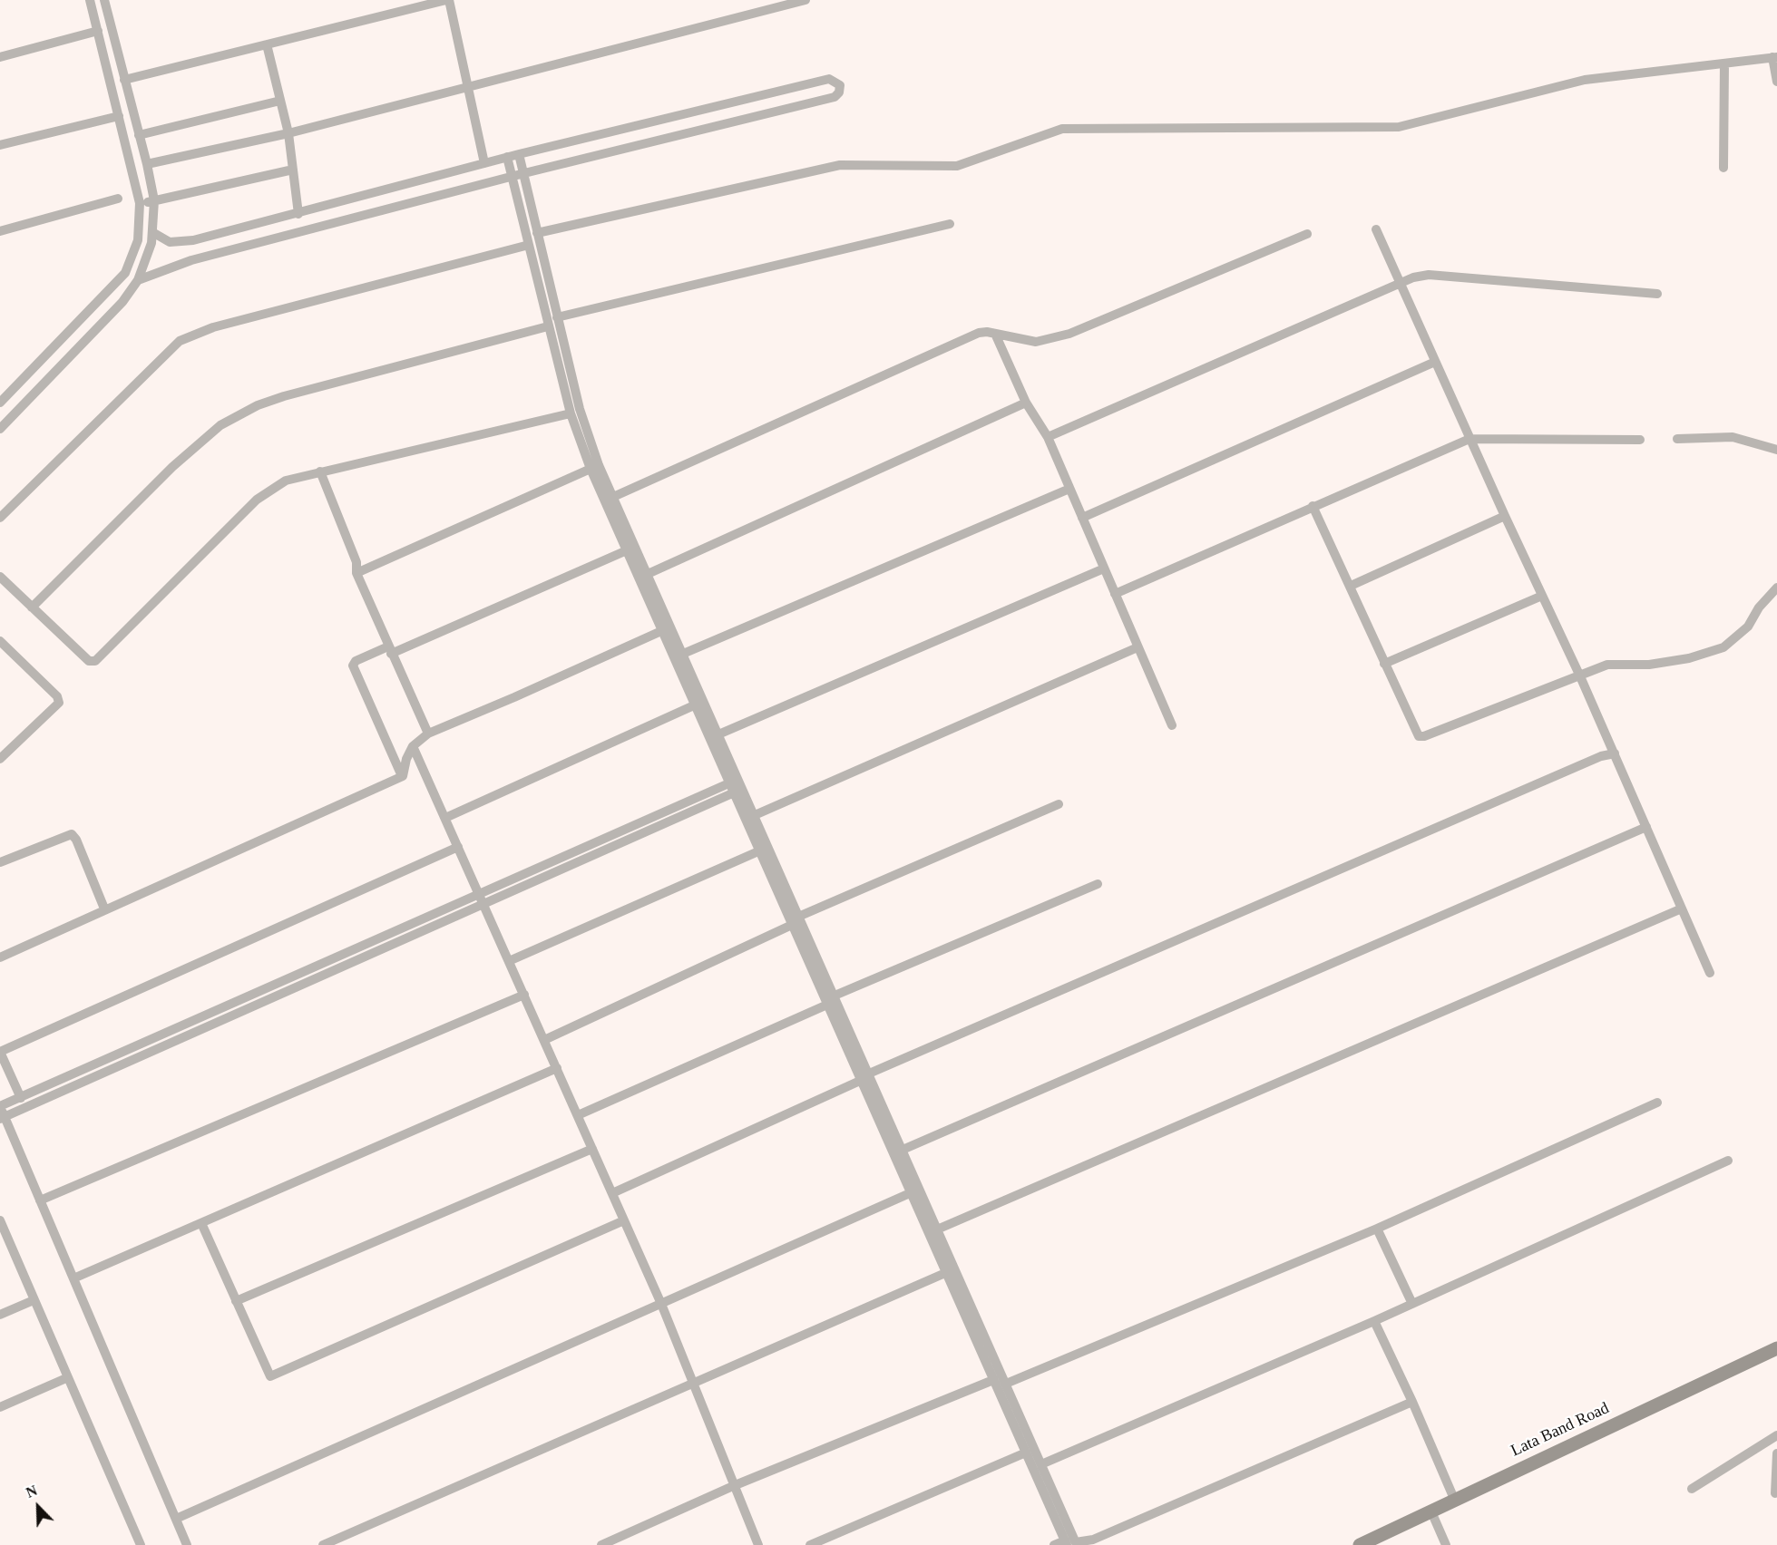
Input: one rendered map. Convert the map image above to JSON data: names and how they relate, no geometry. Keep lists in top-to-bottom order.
{
  "streets": {
    "main road": ["Lata Band Road"]
  },
  "north": "top left"
}
